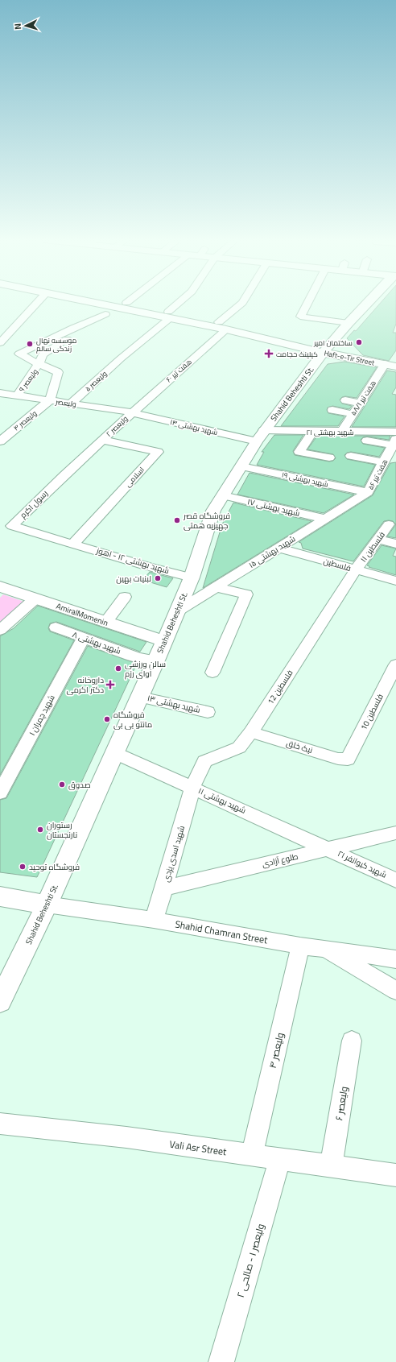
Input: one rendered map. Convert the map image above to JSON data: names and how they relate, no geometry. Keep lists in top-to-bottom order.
{
  "streets": {
    "street": [
      "Haft-e-Tir Street",
      "هفت تیر ۶۰",
      "ولیعصر ۹",
      "ولیعصر ۵",
      "Shahid Beheshti St.",
      "هفت تیر ۵۸/۱",
      "ولیعصر",
      "ولیعصر ۴",
      "ولیعصر ۲",
      "شهید بهشتی ۱۴",
      "شهید بهشتی ۲۱",
      "هفت تیر ۵۶",
      "اسلامی",
      "شهید بهشتی ۱۹",
      "رسول اکرم",
      "شهید بهشتی ۱۷",
      "فلسطین ۱۱",
      "شهید بهشتی ۱۵",
      "شهید بهشتی ۱۲ - اهوز",
      "فلسطین",
      "AmiralMomenin",
      "شهید بهشتی ۸",
      "فلسطین 12",
      "شهید بهشتی ۱۳",
      "فلسطین 10",
      "شهید چمران ۱",
      "نیک خلق",
      "شهید بهشتی ۱۱",
      "شهید اسدی یزدی",
      "طلوع آزادی",
      "شهید کیوانفر ۲۱",
      "Shahid Chamran Street",
      "ولیعصر ۶",
      "Vali Asr Street",
      "ولیعصر ۱ - صالحی ۲"
    ]
  },
  "crossings": [
    ["Haft-e-Tir Street", "هفت تیر ۶۰"],
    ["Haft-e-Tir Street", "ولیعصر ۵"],
    ["Haft-e-Tir Street", "Shahid Beheshti St."],
    ["Haft-e-Tir Street", "هفت تیر ۵۸/۱"],
    ["هفت تیر ۶۰", "ولیعصر"],
    ["هفت تیر ۶۰", "ولیعصر ۲"],
    ["هفت تیر ۶۰", "شهید بهشتی ۱۴"],
    ["ولیعصر ۹", "ولیعصر"],
    ["ولیعصر ۵", "ولیعصر"],
    ["Shahid Beheshti St.", "شهید بهشتی ۱۴"],
    ["Shahid Beheshti St.", "شهید بهشتی ۲۱"],
    ["Shahid Beheshti St.", "شهید بهشتی ۱۹"],
    ["Shahid Beheshti St.", "شهید بهشتی ۱۷"],
    ["Shahid Beheshti St.", "شهید بهشتی ۱۵"],
    ["Shahid Beheshti St.", "شهید بهشتی ۱۲ - اهوز"],
    ["Shahid Beheshti St.", "AmiralMomenin"],
    ["Shahid Beheshti St.", "شهید بهشتی ۸"],
    ["Shahid Beheshti St.", "شهید بهشتی ۱۳"],
    ["Shahid Beheshti St.", "شهید بهشتی ۱۱"],
    ["Shahid Beheshti St.", "Shahid Chamran Street"],
    ["هفت تیر ۵۸/۱", "شهید بهشتی ۲۱"],
    ["ولیعصر", "ولیعصر ۴"],
    ["ولیعصر", "ولیعصر ۲"],
    ["ولیعصر", "شهید بهشتی ۱۴"],
    ["ولیعصر ۴", "Shahid Chamran Street"],
    ["ولیعصر ۴", "Vali Asr Street"],
    ["ولیعصر ۲", "شهید بهشتی ۱۴"],
    ["ولیعصر ۲", "اسلامی"],
    ["ولیعصر ۲", "رسول اکرم"],
    ["شهید بهشتی ۱۴", "شهید بهشتی ۲۱"],
    ["هفت تیر ۵۶", "شهید بهشتی ۱۹"],
    ["هفت تیر ۵۶", "شهید بهشتی ۱۵"],
    ["اسلامی", "رسول اکرم"],
    ["اسلامی", "شهید بهشتی ۱۲ - اهوز"],
    ["شهید بهشتی ۱۹", "شهید بهشتی ۱۵"],
    ["رسول اکرم", "شهید بهشتی ۱۲ - اهوز"],
    ["شهید بهشتی ۱۷", "شهید بهشتی ۱۵"],
    ["فلسطین ۱۱", "فلسطین"],
    ["فلسطین ۱۱", "فلسطین 12"],
    ["شهید بهشتی ۱۵", "فلسطین"],
    ["فلسطین", "فلسطین 12"],
    ["شهید بهشتی ۸", "شهید چمران ۱"],
    ["فلسطین 12", "نیک خلق"],
    ["فلسطین 12", "شهید بهشتی ۱۱"],
    ["فلسطین 12", "شهید اسدی یزدی"],
    ["فلسطین 10", "نیک خلق"],
    ["شهید بهشتی ۱۱", "شهید اسدی یزدی"],
    ["شهید بهشتی ۱۱", "طلوع آزادی"],
    ["شهید بهشتی ۱۱", "شهید کیوانفر ۲۱"],
    ["شهید اسدی یزدی", "طلوع آزادی"],
    ["شهید اسدی یزدی", "Shahid Chamran Street"],
    ["طلوع آزادی", "شهید کیوانفر ۲۱"],
    ["ولیعصر ۶", "Vali Asr Street"],
    ["Vali Asr Street", "ولیعصر ۱ - صالحی ۲"]
  ],
  "places": {
    "other": [
      "ساختمان امیر",
      "موسسه نهال زندگی سالم",
      "فروشگاه قصر جهیزیه همتی",
      "لبنیات بهین",
      "سالن ورزشی آوای رزم",
      "فروشگاه مانتو بی بی",
      "صدوق",
      "رستوران نارنجستان",
      "فروشگاه توحید"
    ],
    "health": ["کیلینک حجامت", "داروخانه دکتر اکرمی"]
  },
  "north": "left"
}
